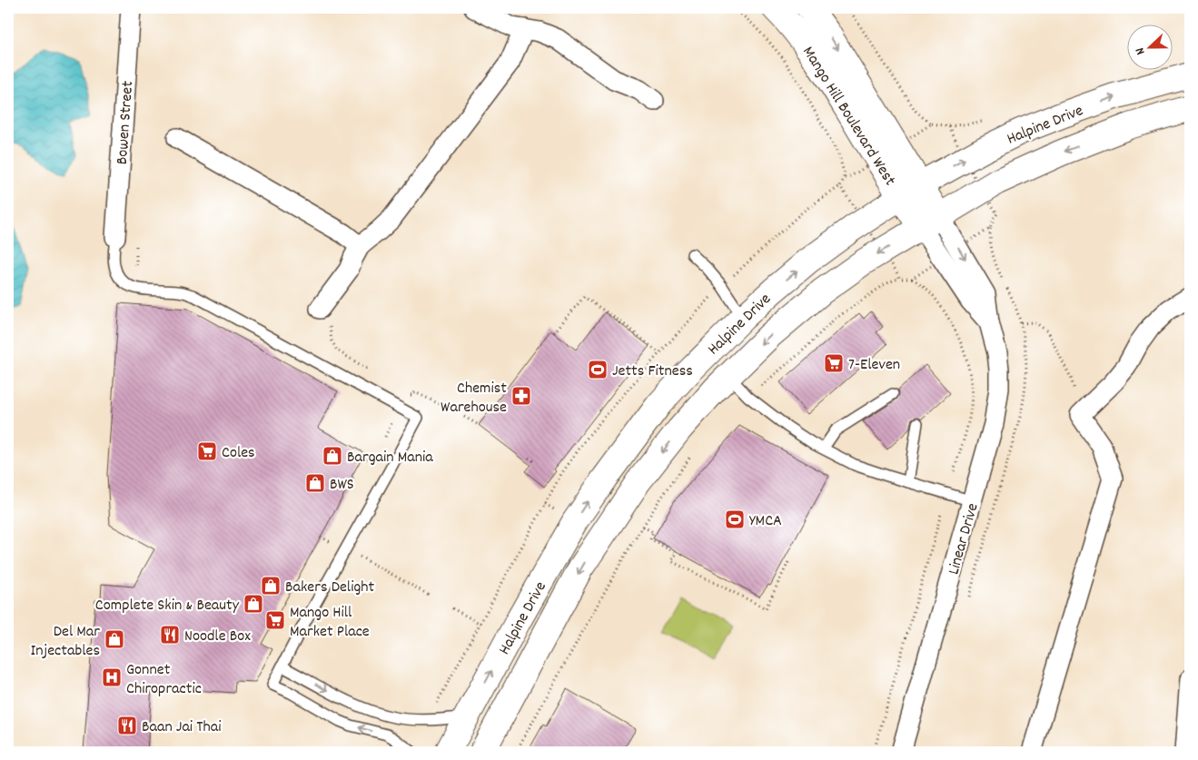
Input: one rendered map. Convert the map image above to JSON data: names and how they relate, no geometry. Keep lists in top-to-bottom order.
{
  "streets": {
    "main road": ["Mango Hill Boulevard West", "Halpine Drive"],
    "street": ["Bowen Street", "Linear Drive"]
  },
  "crossings": [
    ["Mango Hill Boulevard West", "Halpine Drive"],
    ["Mango Hill Boulevard West", "Linear Drive"],
    ["Halpine Drive", "Linear Drive"]
  ],
  "places": {
    "supermarket": ["7-Eleven", "Coles", "Mango Hill Market Place"],
    "sports": ["Jetts Fitness", "YMCA"],
    "pharmacy": ["Chemist Warehouse"],
    "shop": [
      "Bargain Mania",
      "BWS",
      "Bakers Delight",
      "Complete Skin & Beauty",
      "Del Mar Injectables"
    ],
    "restaurant": ["Noodle Box", "Baan Jai Thai"],
    "hospital": ["Gonnet Chiropractic"]
  },
  "north": "left"
}
